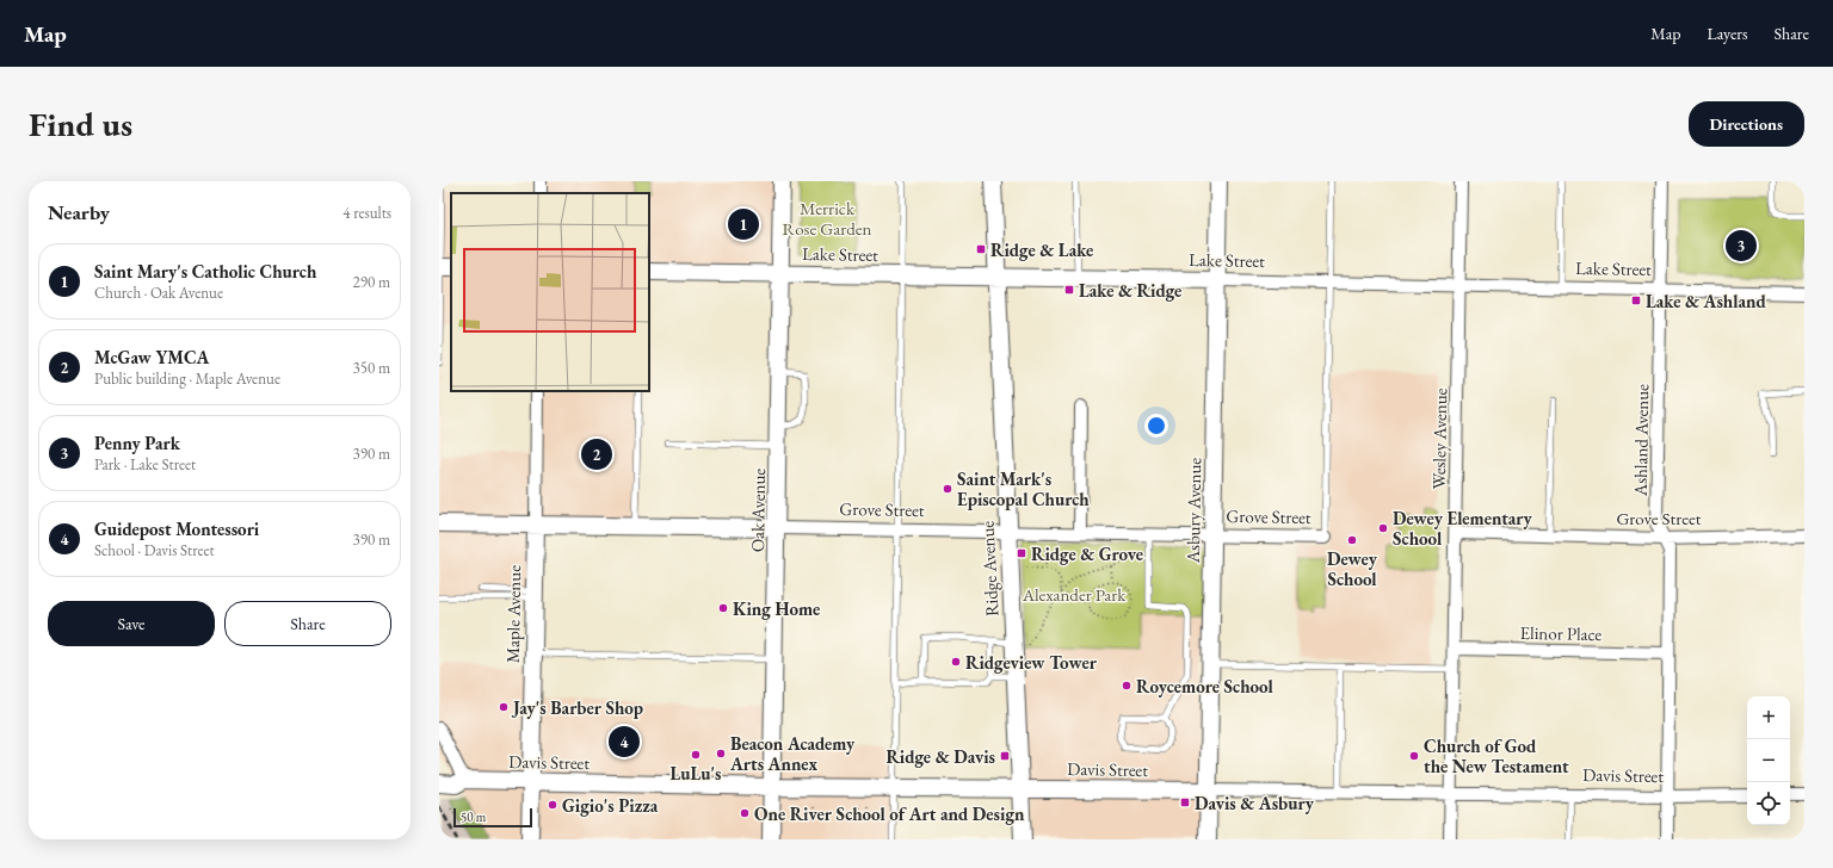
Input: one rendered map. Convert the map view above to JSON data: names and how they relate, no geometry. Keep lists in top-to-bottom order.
{
  "streets": {
    "street": [
      "Lake Street",
      "Wesley Avenue",
      "Ashland Avenue",
      "Grove Street",
      "Oak Avenue",
      "Asbury Avenue",
      "Ridge Avenue",
      "Maple Avenue",
      "Elinor Place",
      "Davis Street"
    ]
  },
  "crossings": [
    ["Lake Street", "Wesley Avenue"],
    ["Lake Street", "Ashland Avenue"],
    ["Lake Street", "Oak Avenue"],
    ["Lake Street", "Asbury Avenue"],
    ["Lake Street", "Ridge Avenue"],
    ["Wesley Avenue", "Grove Street"],
    ["Wesley Avenue", "Elinor Place"],
    ["Wesley Avenue", "Davis Street"],
    ["Ashland Avenue", "Grove Street"],
    ["Ashland Avenue", "Elinor Place"],
    ["Ashland Avenue", "Davis Street"],
    ["Grove Street", "Oak Avenue"],
    ["Grove Street", "Asbury Avenue"],
    ["Grove Street", "Ridge Avenue"],
    ["Grove Street", "Maple Avenue"],
    ["Oak Avenue", "Davis Street"],
    ["Asbury Avenue", "Davis Street"],
    ["Ridge Avenue", "Davis Street"],
    ["Maple Avenue", "Davis Street"]
  ],
  "parks": ["Merrick Rose Garden", "Alexander Park"],
  "places": {
    "transit": [
      "Ridge & Lake",
      "Lake & Ridge",
      "Lake & Ashland",
      "Ridge & Grove",
      "Ridge & Davis",
      "Davis & Asbury"
    ],
    "other": [
      "Saint Mark's Episcopal Church",
      "Dewey Elementary School",
      "Dewey School",
      "King Home",
      "Ridgeview Tower",
      "Roycemore School",
      "Jay's Barber Shop",
      "Beacon Academy Arts Annex",
      "LuLu's",
      "Church of God the New Testament",
      "Gigio's Pizza",
      "One River School of Art and Design"
    ]
  },
  "scale_bar": "50 m",
  "page": {
    "header": "Map",
    "nav": ["Map", "Layers", "Share"],
    "buttons": [
      "Directions",
      ["Save", "Share"]
    ],
    "title": "Find us",
    "heading": ["Nearby", "4 results"],
    "pins": [
      "1",
      "3",
      "2",
      "4"
    ],
    "list": [
      {
        "mark": "1",
        "name": "Saint Mary's Catholic Church",
        "note": "Church · Oak Avenue",
        "value": "290 m"
      },
      {
        "mark": "2",
        "name": "McGaw YMCA",
        "note": "Public building · Maple Avenue",
        "value": "350 m"
      },
      {
        "mark": "3",
        "name": "Penny Park",
        "note": "Park · Lake Street",
        "value": "390 m"
      },
      {
        "mark": "4",
        "name": "Guidepost Montessori",
        "note": "School · Davis Street",
        "value": "390 m"
      }
    ],
    "map_buttons": ["+", "−"],
    "scale": "50 m"
  }
}
